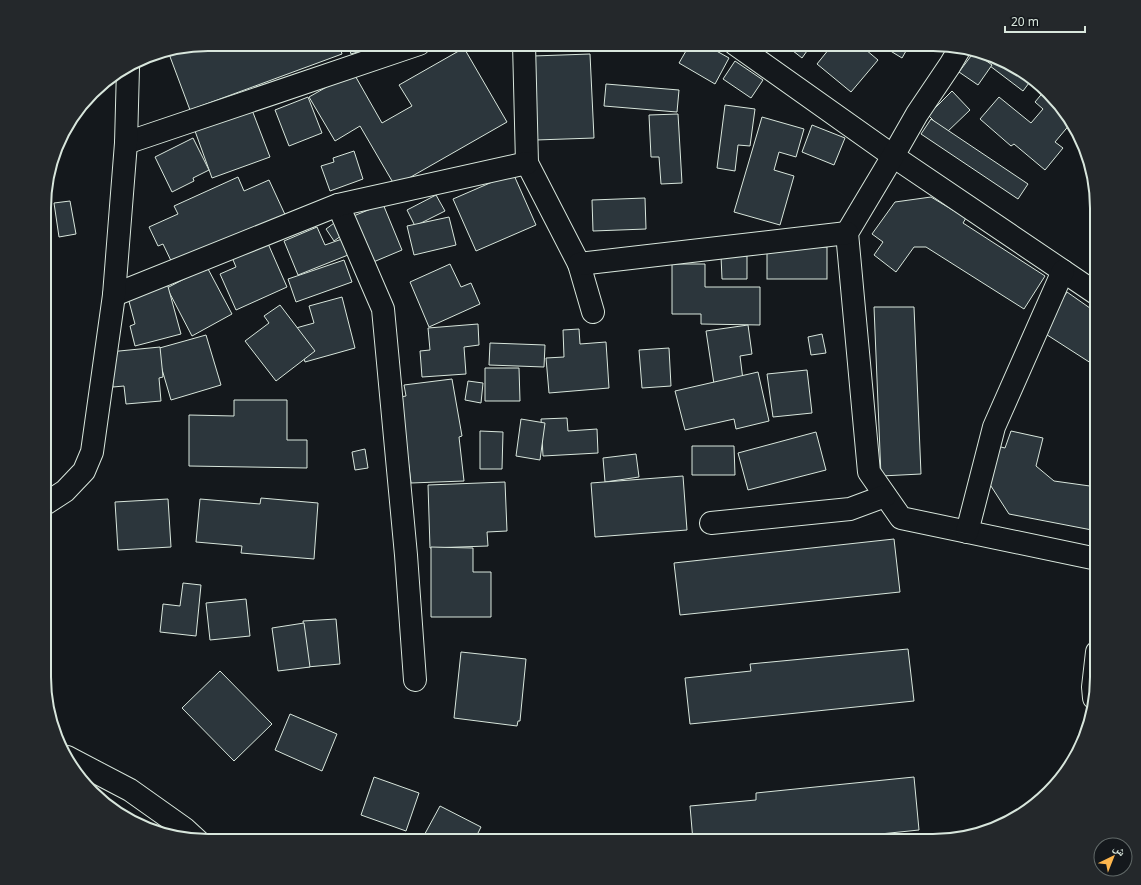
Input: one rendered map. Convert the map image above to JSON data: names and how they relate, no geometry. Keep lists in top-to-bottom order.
{
  "scale_bar": "20 m",
  "north": "top right"
}
